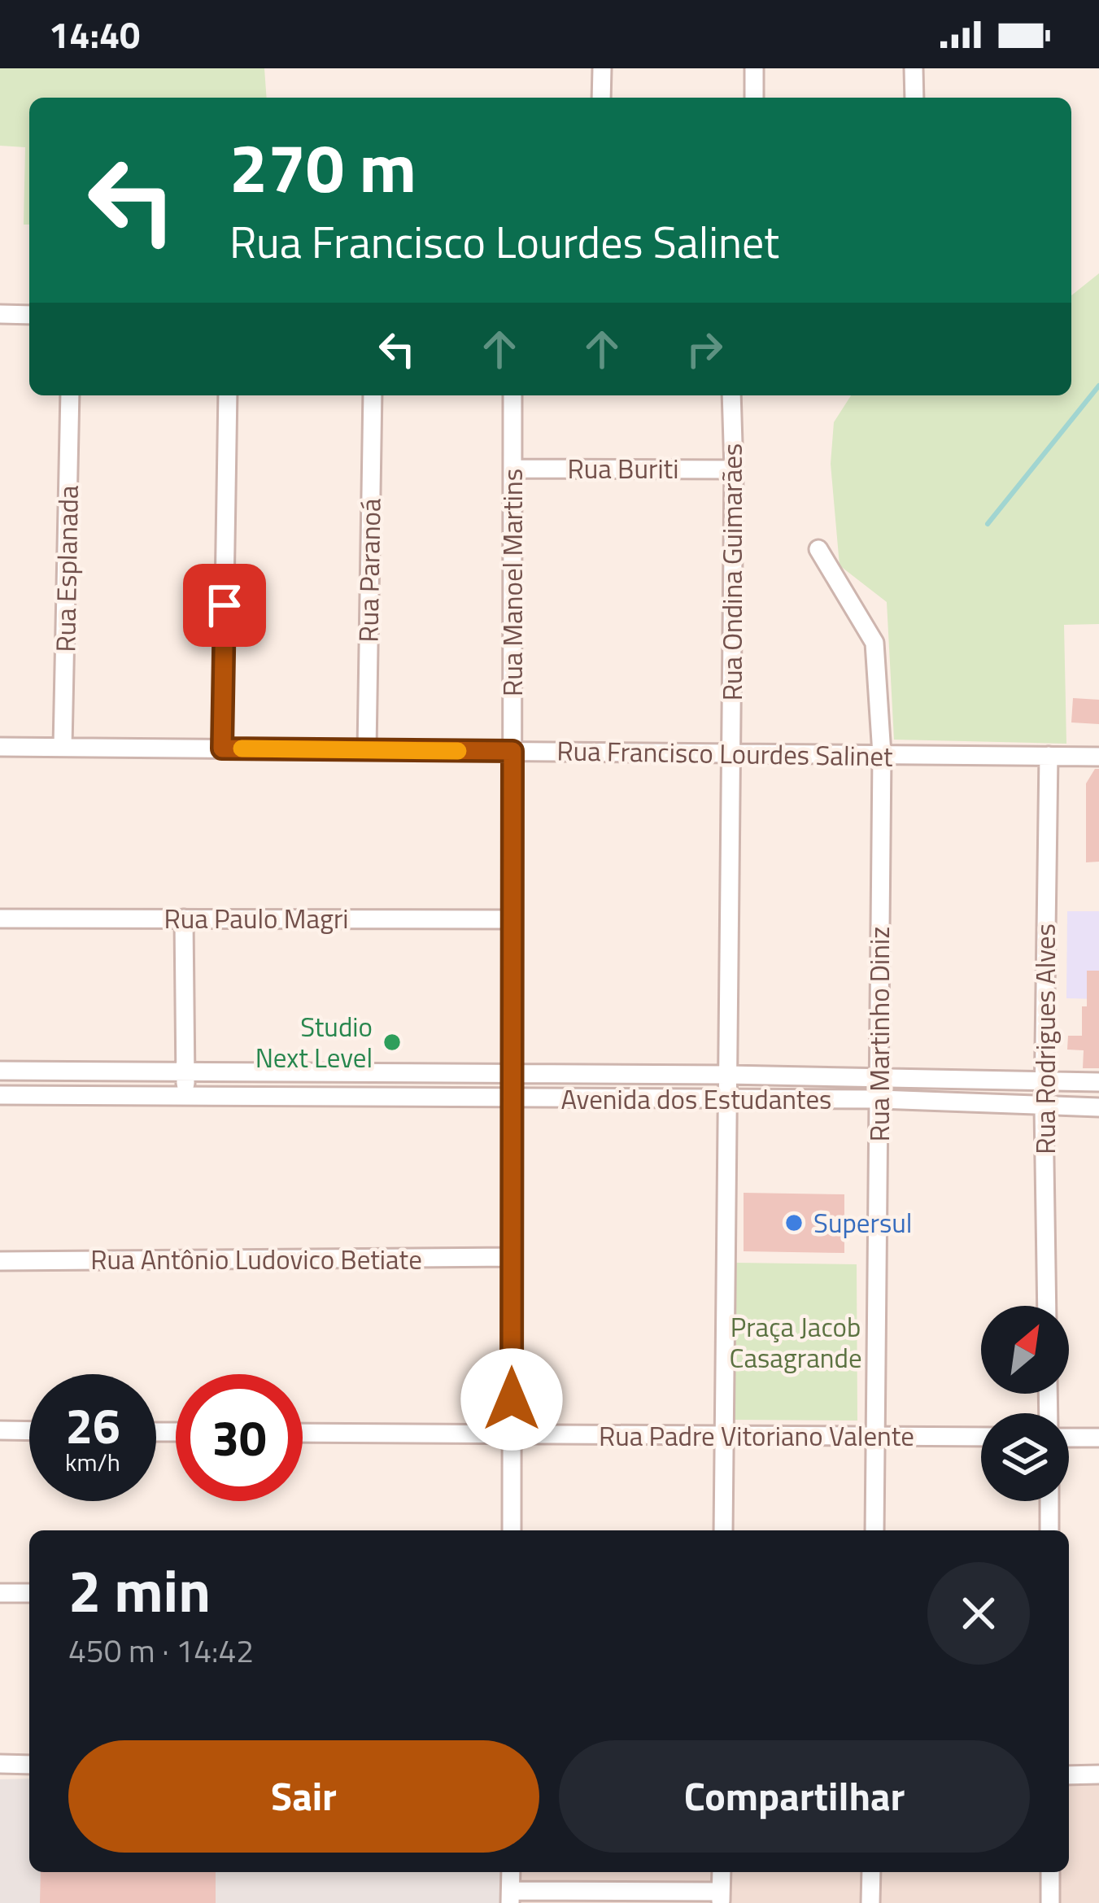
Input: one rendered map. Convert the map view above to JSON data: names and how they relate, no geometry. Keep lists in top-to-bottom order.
{
  "streets": {
    "street": [
      "Rua Buriti",
      "Rua Esplanada",
      "Rua Paranoá",
      "Rua Ondina Guimarães",
      "Rua Manoel Martins",
      "Rua Francisco Lourdes Salinet",
      "Rua Paulo Magri",
      "Rua Martinho Diniz",
      "Rua Rodrigues Alves",
      "Avenida dos Estudantes",
      "Rua Antônio Ludovico Betiate",
      "Rua Padre Vitoriano Valente"
    ]
  },
  "crossings": [
    ["Rua Buriti", "Rua Ondina Guimarães"],
    ["Rua Buriti", "Rua Manoel Martins"],
    ["Rua Esplanada", "Rua Francisco Lourdes Salinet"],
    ["Rua Paranoá", "Rua Francisco Lourdes Salinet"],
    ["Rua Ondina Guimarães", "Rua Francisco Lourdes Salinet"],
    ["Rua Ondina Guimarães", "Avenida dos Estudantes"],
    ["Rua Ondina Guimarães", "Rua Padre Vitoriano Valente"],
    ["Rua Manoel Martins", "Rua Francisco Lourdes Salinet"],
    ["Rua Manoel Martins", "Rua Paulo Magri"],
    ["Rua Manoel Martins", "Avenida dos Estudantes"],
    ["Rua Manoel Martins", "Rua Antônio Ludovico Betiate"],
    ["Rua Manoel Martins", "Rua Padre Vitoriano Valente"],
    ["Rua Francisco Lourdes Salinet", "Rua Martinho Diniz"],
    ["Rua Francisco Lourdes Salinet", "Rua Rodrigues Alves"],
    ["Rua Martinho Diniz", "Avenida dos Estudantes"],
    ["Rua Martinho Diniz", "Rua Padre Vitoriano Valente"],
    ["Rua Rodrigues Alves", "Avenida dos Estudantes"]
  ],
  "parks": ["Praça Jacob Casagrande"],
  "places": ["Studio Next Level", "Supersul"],
  "north": "top right",
  "page": {
    "status": "14:40",
    "turn": ["270 m", "Rua Francisco Lourdes Salinet"],
    "speed": "26 km/h",
    "limit": "30",
    "heading": ["2 min", "450 m · 14:42"],
    "buttons": ["Sair", "Compartilhar"]
  }
}
